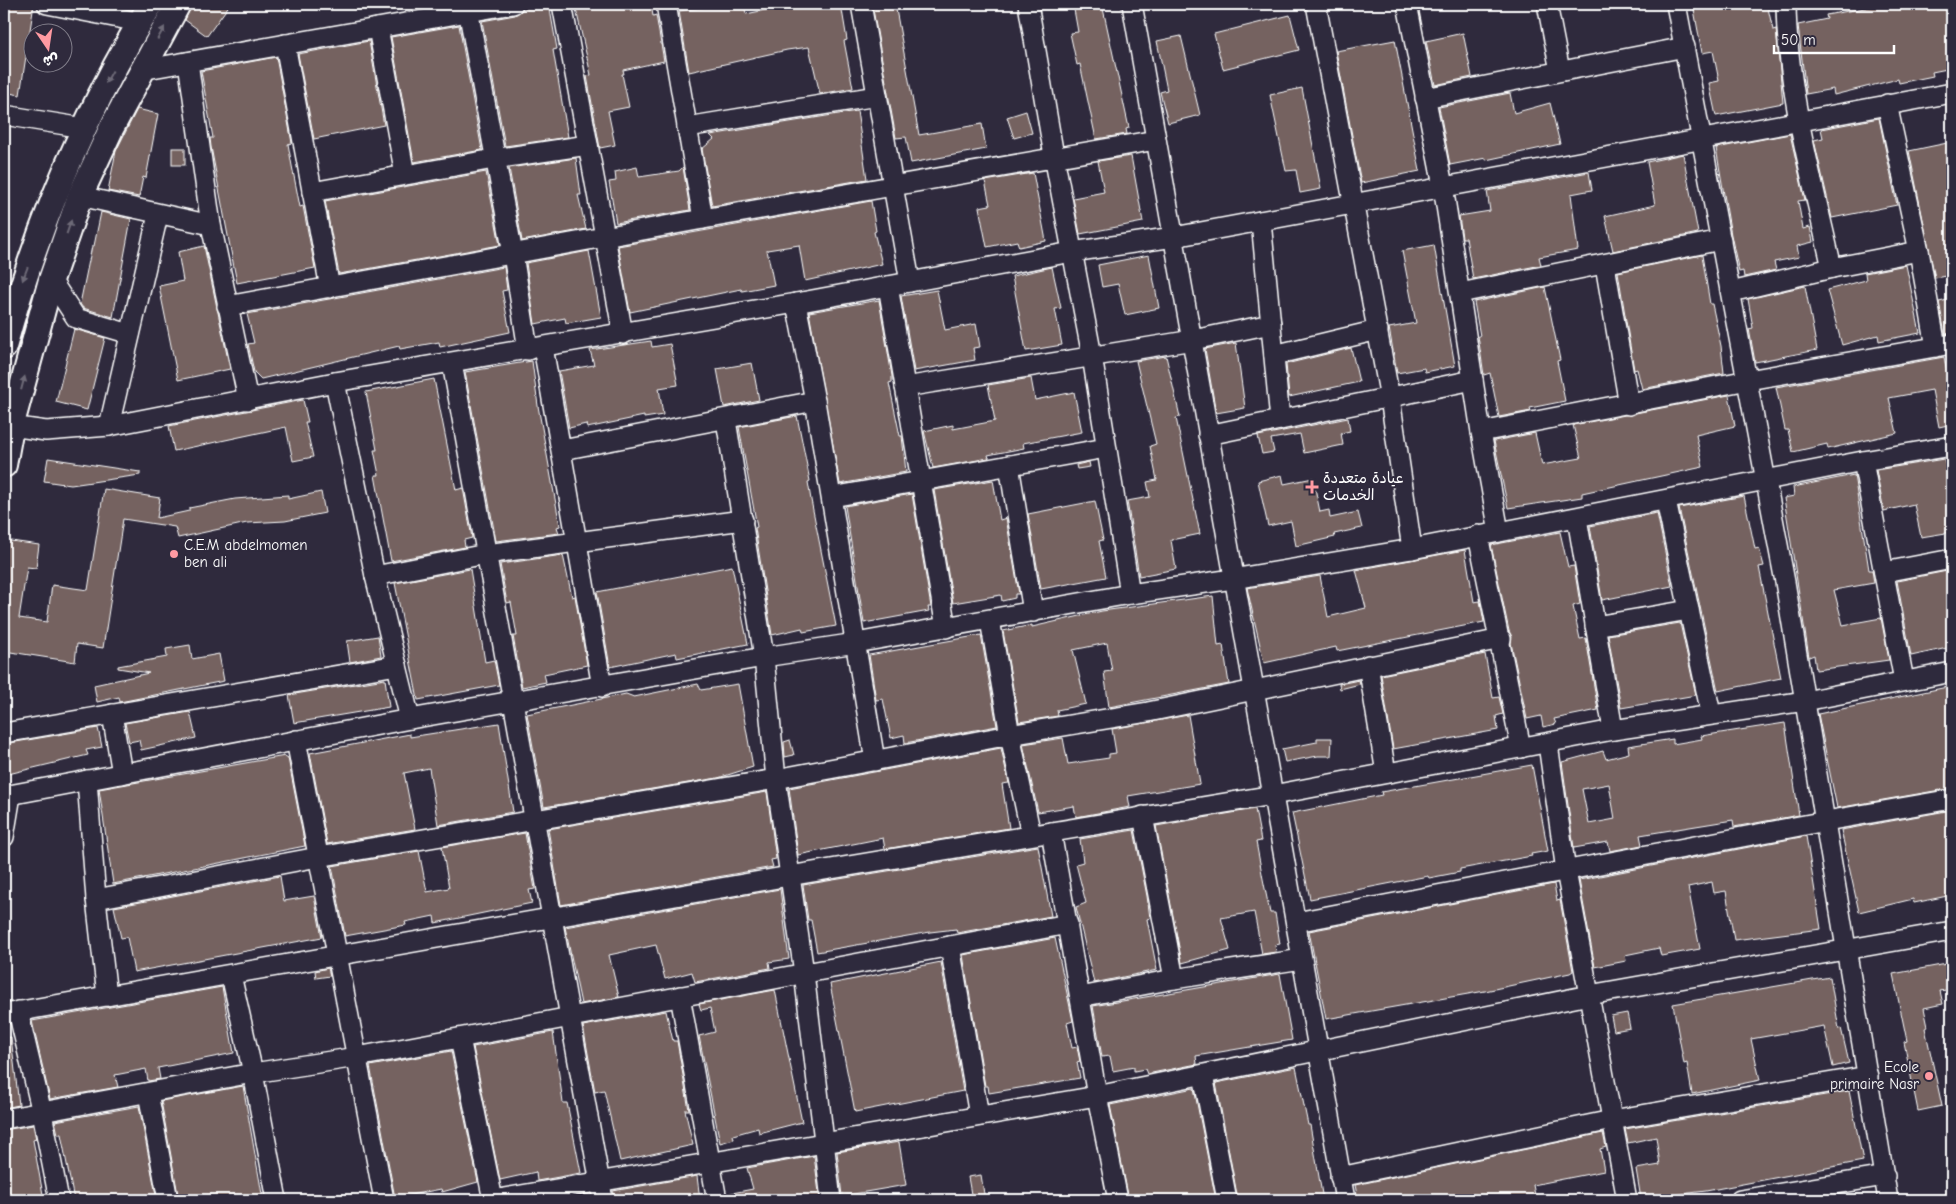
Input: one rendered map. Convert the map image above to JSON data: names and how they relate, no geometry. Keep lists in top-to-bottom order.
{
  "places": {
    "health": ["عيادة متعددة الخدمات"],
    "other": ["C.E.M abdelmomen ben ali", "Ecole primaire Nasr"]
  },
  "scale_bar": "50 m",
  "north": "bottom"
}
